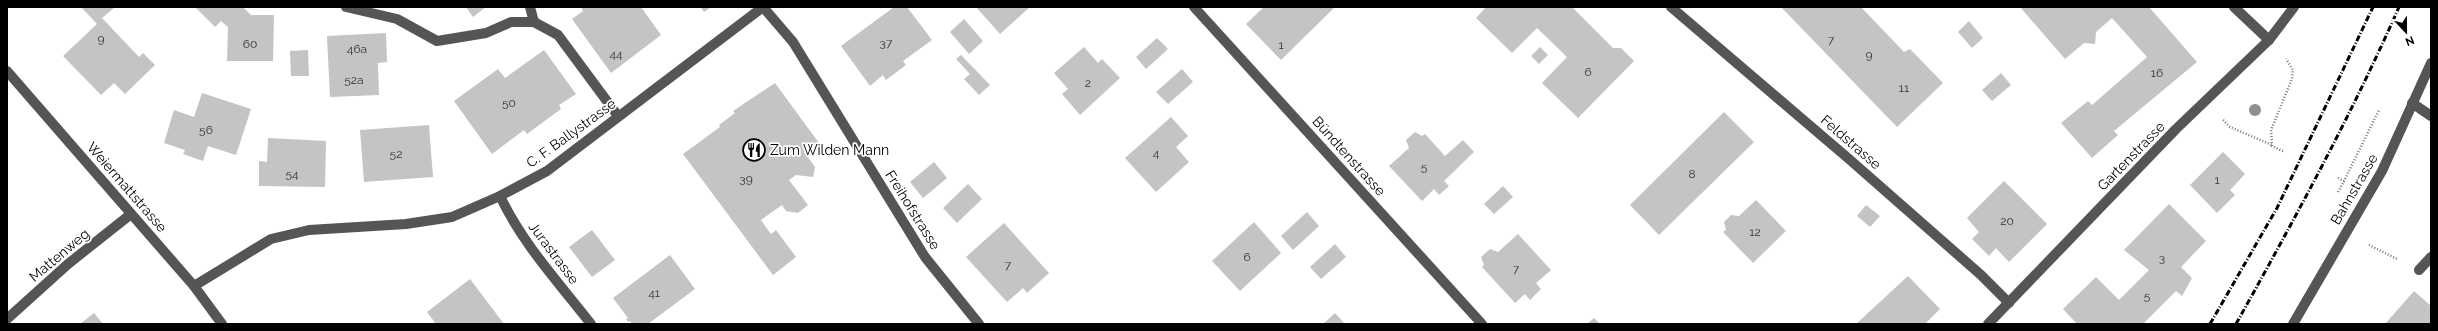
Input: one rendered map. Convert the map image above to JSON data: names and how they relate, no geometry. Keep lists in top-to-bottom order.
{
  "streets": {
    "street": [
      "C. F. Ballystrasse",
      "Feldstrasse",
      "Bündtenstrasse",
      "Gartenstrasse",
      "Weiermattstrasse",
      "Bahnstrasse",
      "Freihofstrasse",
      "Jurastrasse",
      "Mattenweg"
    ]
  },
  "crossings": [
    ["C. F. Ballystrasse", "Weiermattstrasse"],
    ["C. F. Ballystrasse", "Freihofstrasse"],
    ["C. F. Ballystrasse", "Jurastrasse"],
    ["Feldstrasse", "Gartenstrasse"],
    ["Weiermattstrasse", "Mattenweg"]
  ],
  "places": {
    "restaurant": ["Zum Wilden Mann"]
  },
  "house_numbers": [
    "9",
    "7",
    "37",
    "60",
    "1",
    "46a",
    "44",
    "9",
    "6",
    "16",
    "52a",
    "2",
    "11",
    "50",
    "56",
    "4",
    "52",
    "5",
    "54",
    "8",
    "39",
    "1",
    "20",
    "12",
    "6",
    "3",
    "7",
    "7",
    "41",
    "5"
  ],
  "north": "bottom"
}
